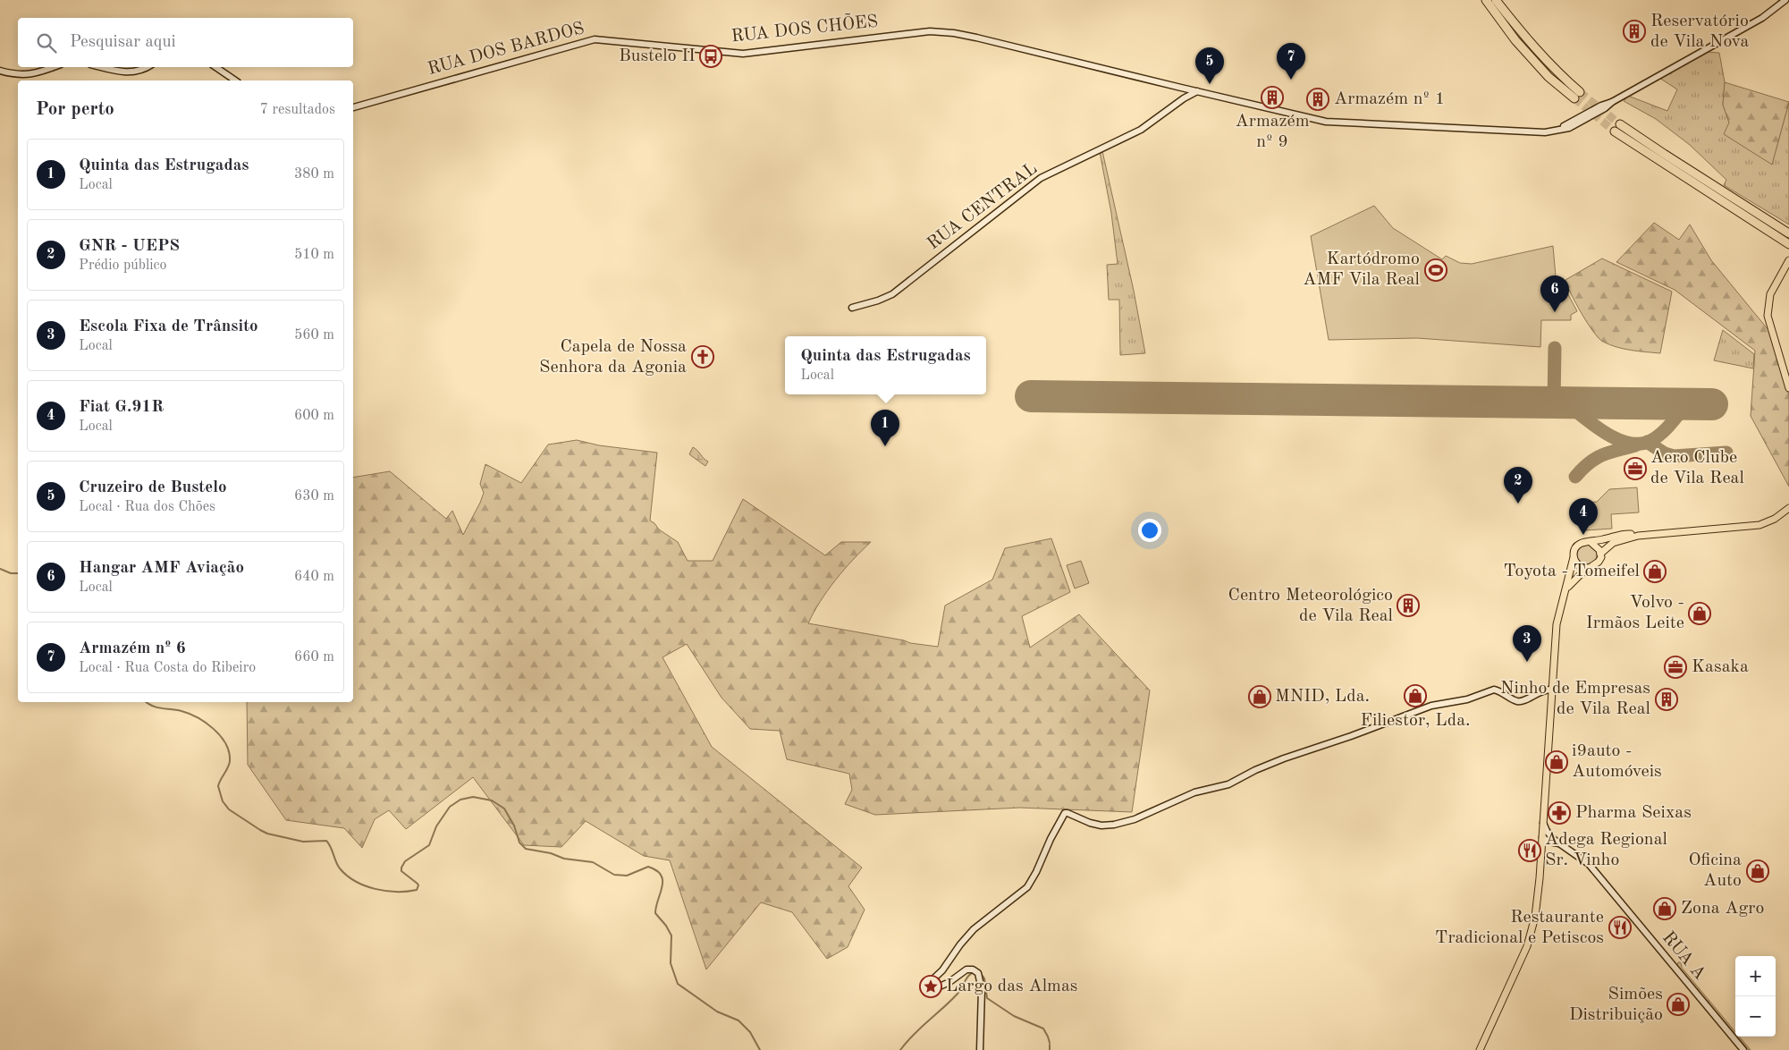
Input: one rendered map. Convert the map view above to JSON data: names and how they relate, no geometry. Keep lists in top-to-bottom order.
{
  "streets": {
    "main road": [
      "RUA DOS CHÕES",
      "RUA DOS BARDOS",
      "RUA CENTRAL",
      "RUA A"
    ]
  },
  "crossings": [
    ["RUA DOS CHÕES", "RUA DOS BARDOS"],
    ["RUA DOS CHÕES", "RUA CENTRAL"]
  ],
  "places": {
    "building": [
      "Reservatório de Vila Nova",
      "Armazém nº 9",
      "Armazém nº 1",
      "Centro Meteorológico de Vila Real",
      "Ninho de Empresas de Vila Real"
    ],
    "bus stop": ["Bustelo II"],
    "sports": ["Kartódromo AMF Vila Real"],
    "church": ["Capela de Nossa Senhora da Agonia"],
    "office": ["Aero Clube de Vila Real", "Kasaka"],
    "shop": [
      "Toyota - Tomeifel",
      "Volvo - Irmãos Leite",
      "Filiestor, Lda.",
      "MNID, Lda.",
      "i9auto - Automóveis",
      "Oficina Auto",
      "Zona Agro",
      "Simões Distribuição"
    ],
    "pharmacy": ["Pharma Seixas"],
    "restaurant": ["Adega Regional Sr. Vinho", "Restaurante Tradicional e Petiscos"],
    "place": ["Largo das Almas"]
  },
  "page": {
    "search": "Pesquisar aqui",
    "pins": [
      "7",
      "5",
      "6",
      "1",
      "2",
      "4",
      "3"
    ],
    "heading": ["Por perto", "7 resultados"],
    "list": [
      {
        "mark": "1",
        "name": "Quinta das Estrugadas",
        "note": "Local",
        "value": "380 m"
      },
      {
        "mark": "2",
        "name": "GNR - UEPS",
        "note": "Prédio público",
        "value": "510 m"
      },
      {
        "mark": "3",
        "name": "Escola Fixa de Trânsito",
        "note": "Local",
        "value": "560 m"
      },
      {
        "mark": "4",
        "name": "Fiat G.91R",
        "note": "Local",
        "value": "600 m"
      },
      {
        "mark": "5",
        "name": "Cruzeiro de Bustelo",
        "note": "Local · Rua dos Chões",
        "value": "630 m"
      },
      {
        "mark": "6",
        "name": "Hangar AMF Aviação",
        "note": "Local",
        "value": "640 m"
      },
      {
        "mark": "7",
        "name": "Armazém nº 6",
        "note": "Local · Rua Costa do Ribeiro",
        "value": "660 m"
      }
    ],
    "popup": ["Quinta das Estrugadas", "Local"],
    "map_buttons": ["+", "−"]
  }
}
